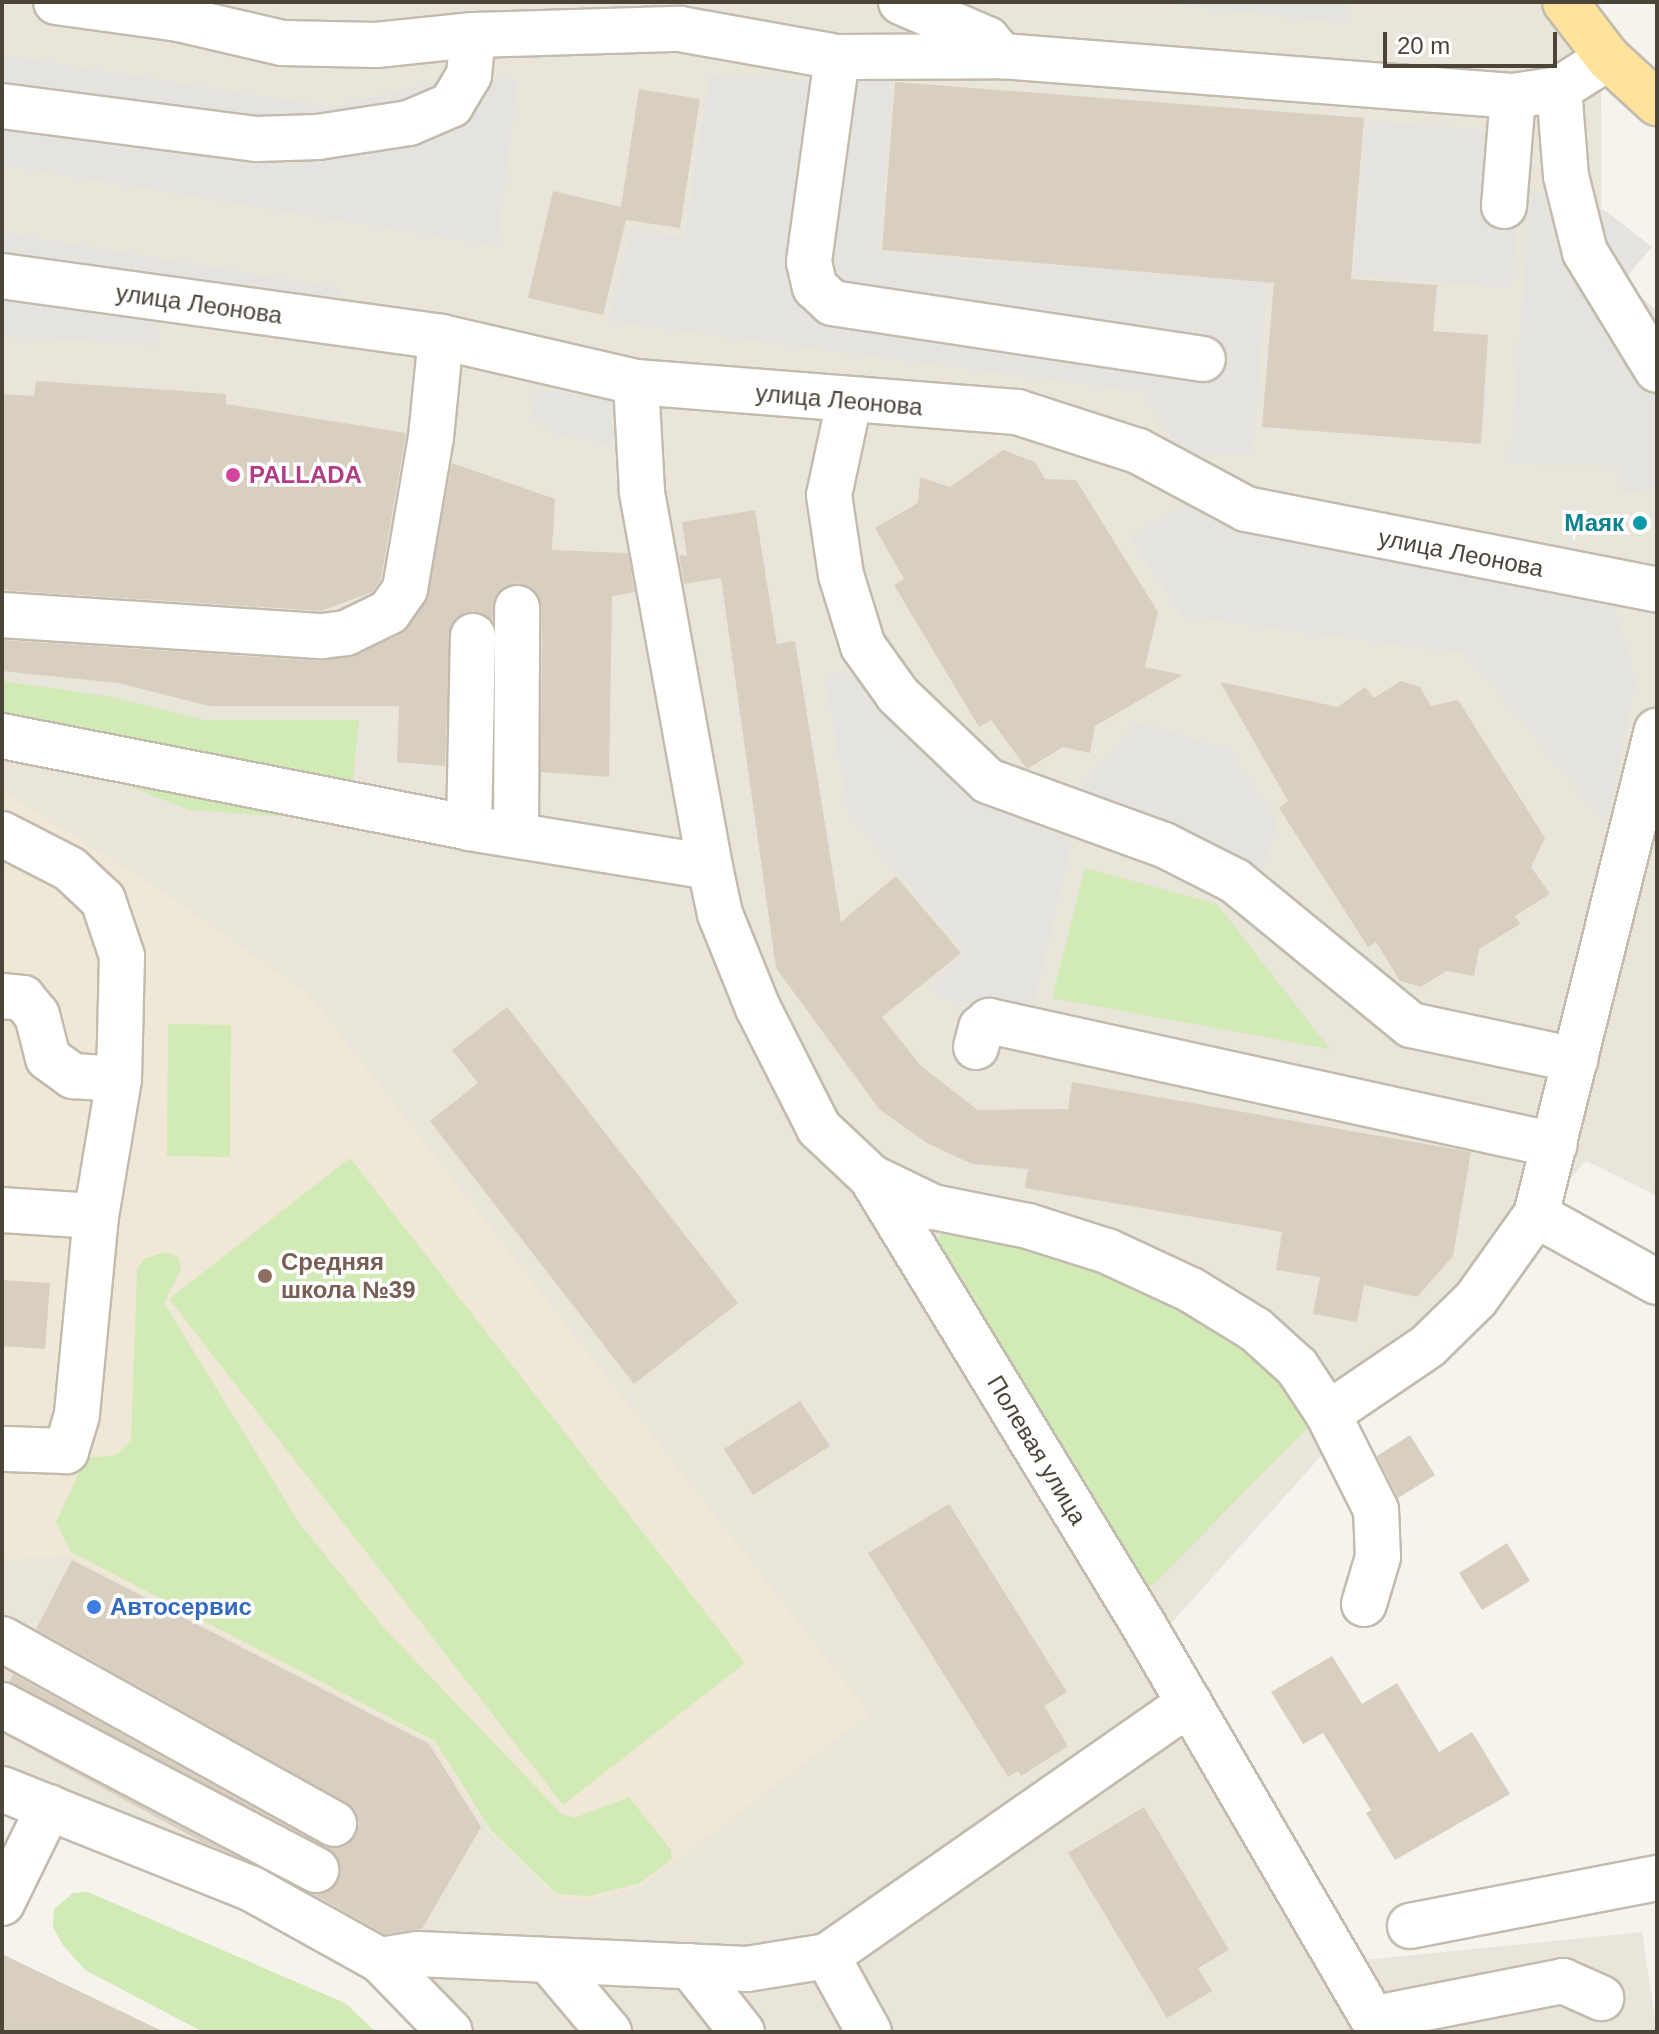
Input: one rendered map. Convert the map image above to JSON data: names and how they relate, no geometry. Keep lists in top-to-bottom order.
{
  "streets": {
    "street": ["улица Леонова", "Полевая улица"]
  },
  "crossings": [
    ["улица Леонова", "Полевая улица"]
  ],
  "places": [
    "PALLADA",
    "Маяк",
    "Средняя школа №39",
    "Автосервис"
  ],
  "scale_bar": "20 m"
}
